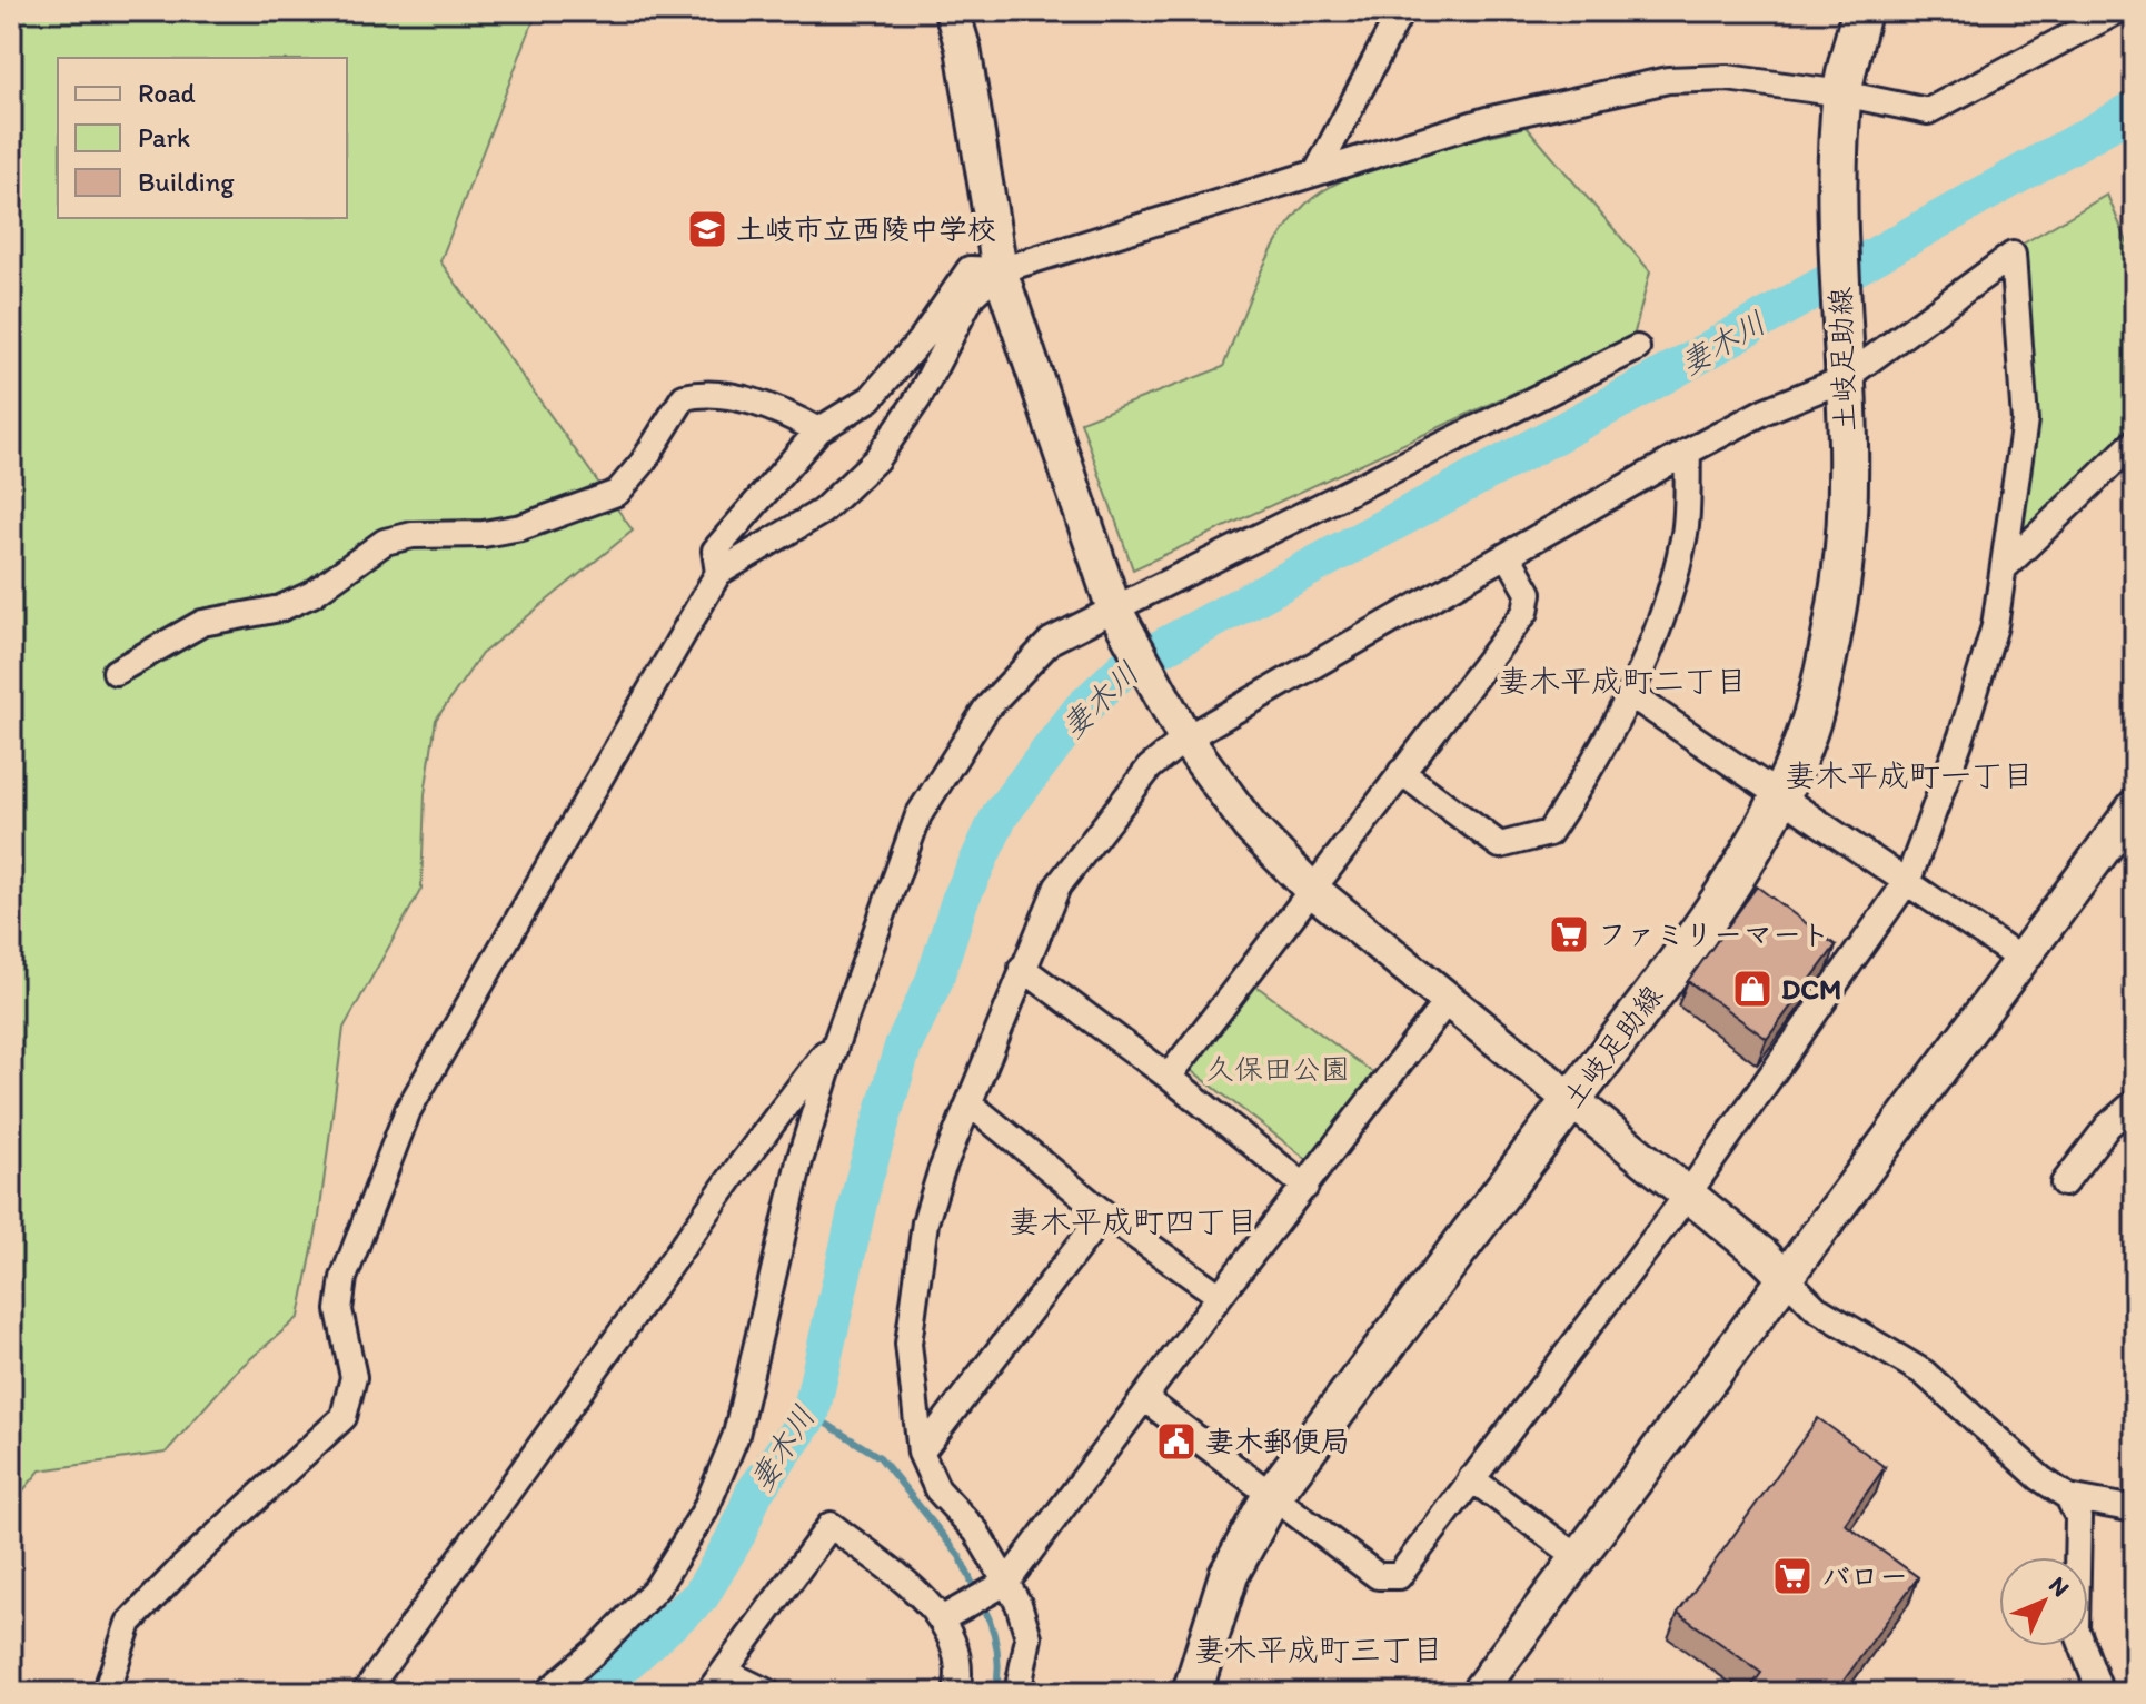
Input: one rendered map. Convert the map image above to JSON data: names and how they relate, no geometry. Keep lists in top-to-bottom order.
{
  "streets": {
    "main road": ["土岐足助線"]
  },
  "districts": [
    "妻木平成町二丁目",
    "妻木平成町一丁目",
    "妻木平成町四丁目",
    "妻木平成町三丁目"
  ],
  "water": ["妻木川"],
  "parks": ["久保田公園"],
  "places": {
    "school or university": ["土岐市立西陵中学校"],
    "supermarket": ["ファミリーマート", "バロー"],
    "shop": ["DCM"],
    "public building": ["妻木郵便局"]
  },
  "legend": ["Road", "Park", "Building"],
  "north": "top right"
}
